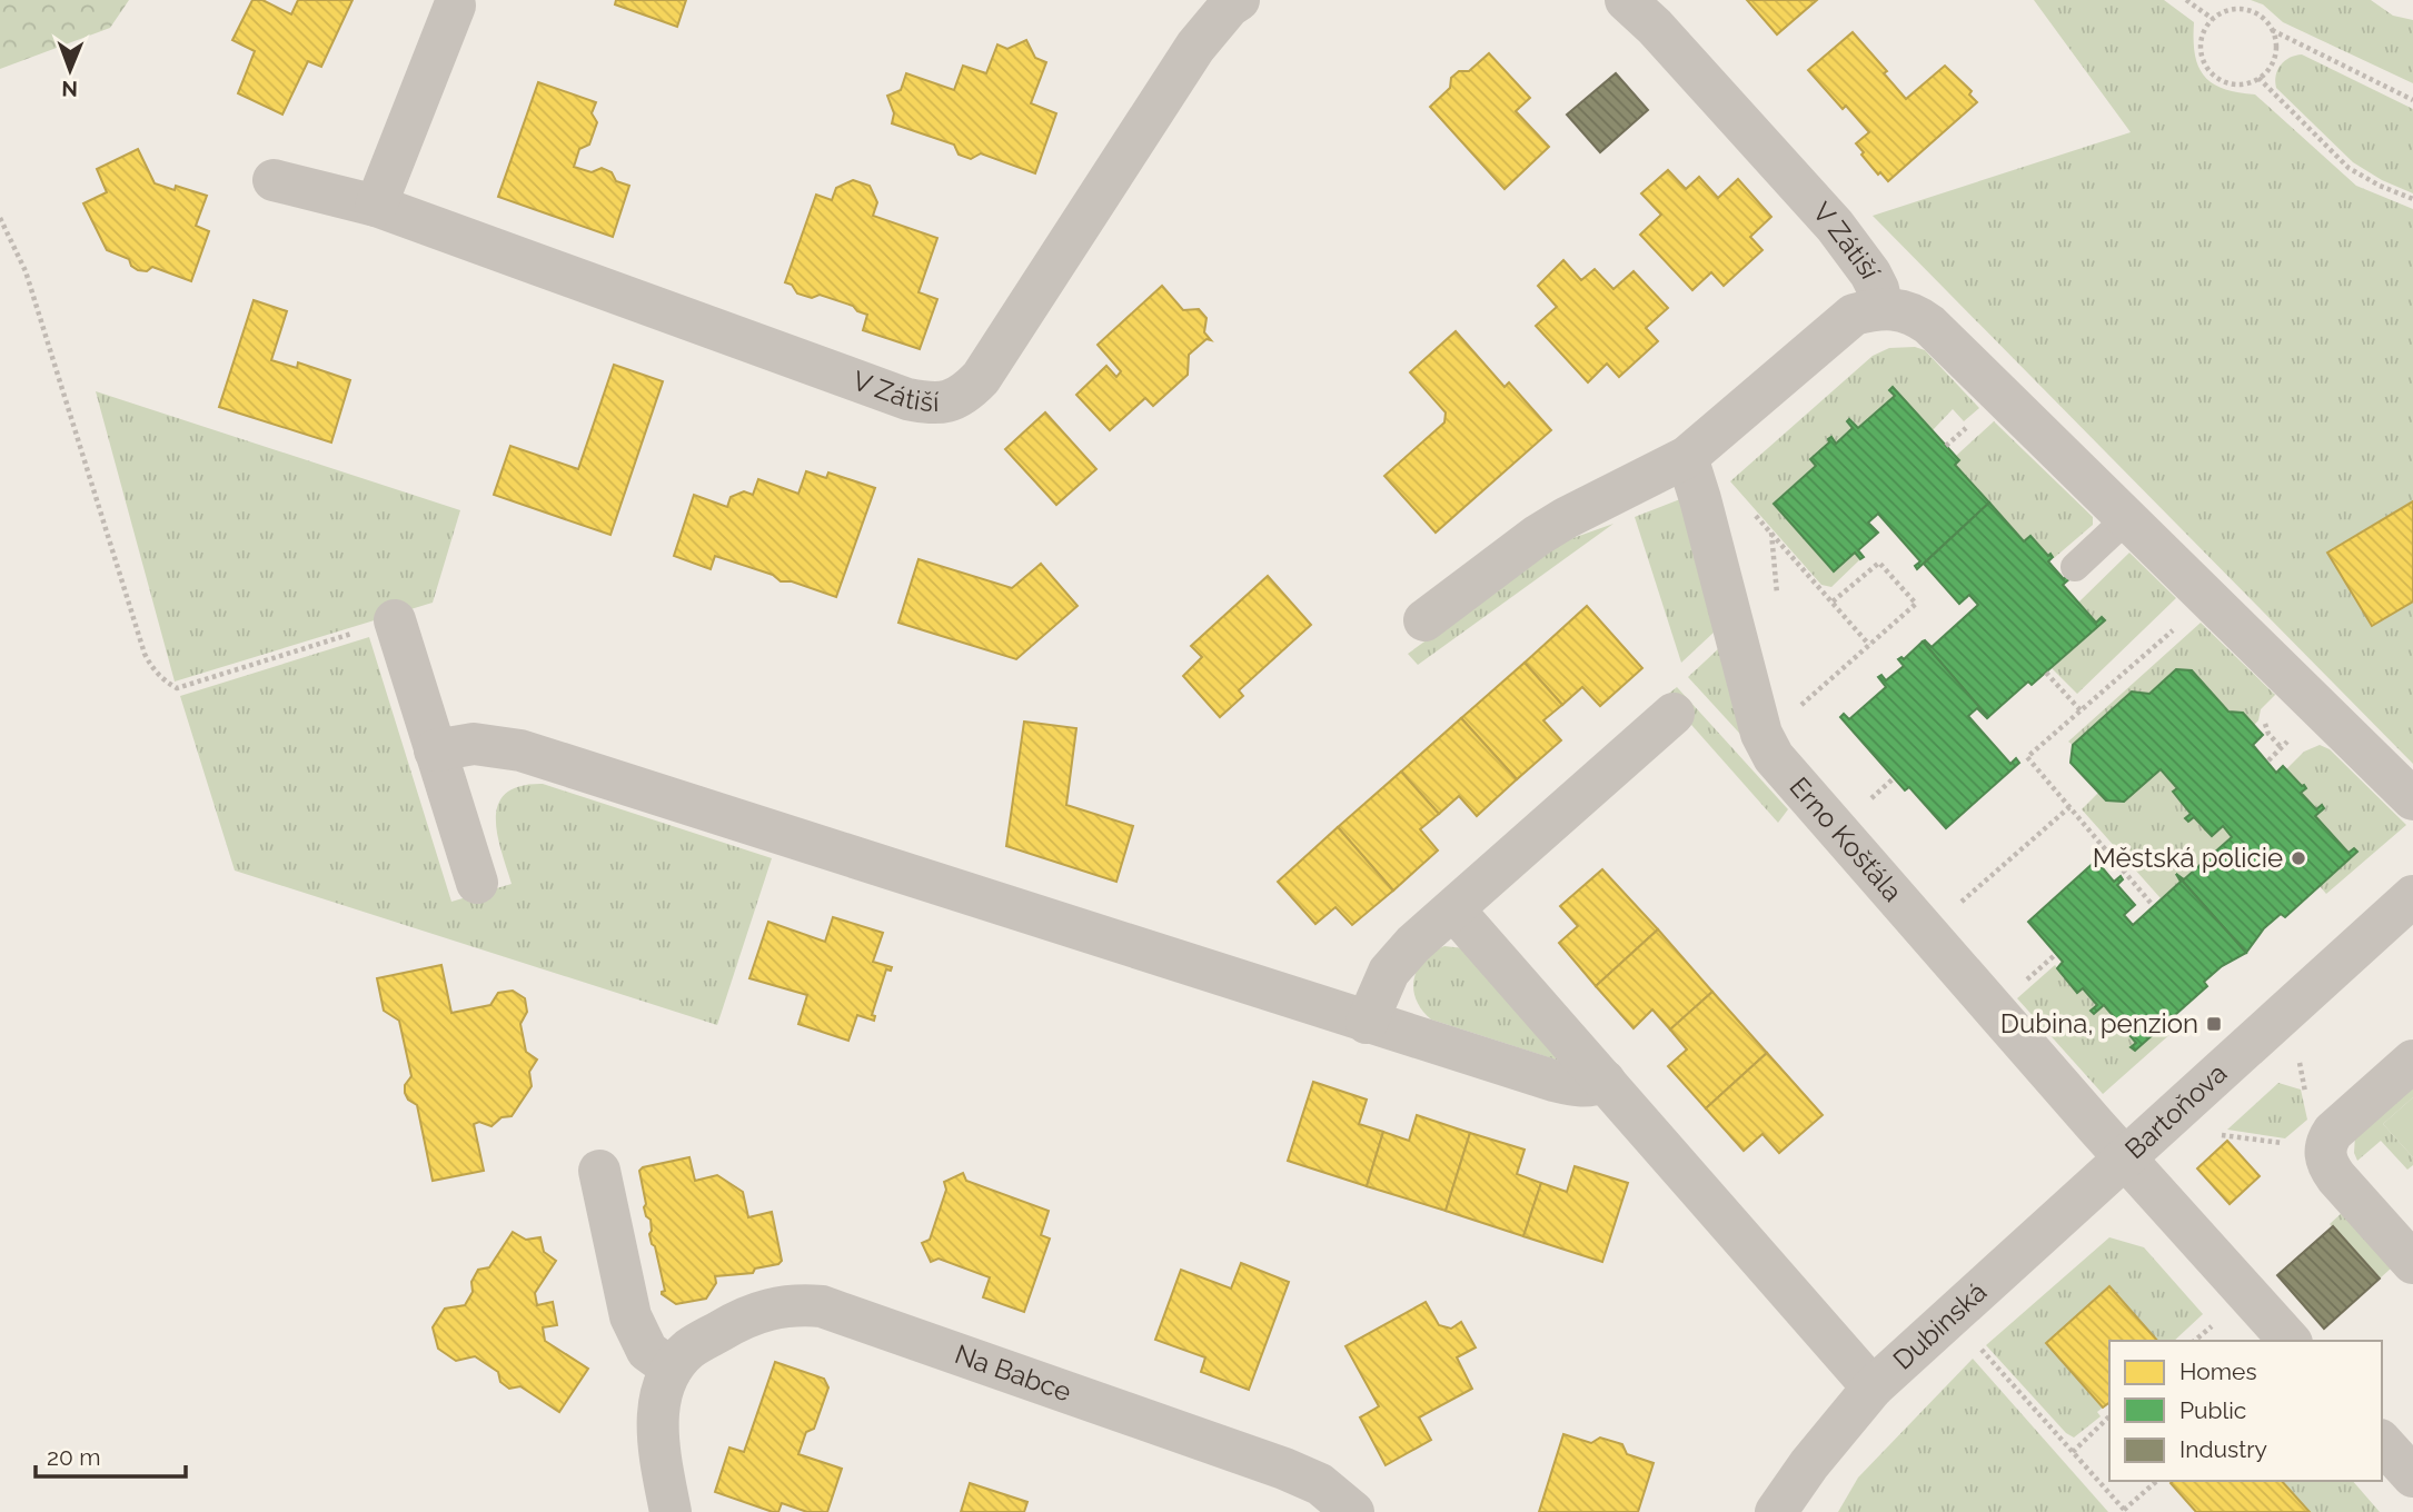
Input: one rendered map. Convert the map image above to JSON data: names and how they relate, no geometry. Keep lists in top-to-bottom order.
{
  "streets": {
    "street": [
      "V Zátiší",
      "Erno Košťála",
      "Bartoňova",
      "Dubinská",
      "Na Babce"
    ]
  },
  "crossings": [
    ["V Zátiší", "Erno Košťála"],
    ["Erno Košťála", "Bartoňova"],
    ["Erno Košťála", "Dubinská"],
    ["Bartoňova", "Dubinská"]
  ],
  "places": {
    "other": ["Městská policie"],
    "transit": ["Dubina, penzion"]
  },
  "legend": ["Homes", "Public", "Industry"],
  "scale_bar": "20 m",
  "north": "bottom"
}
